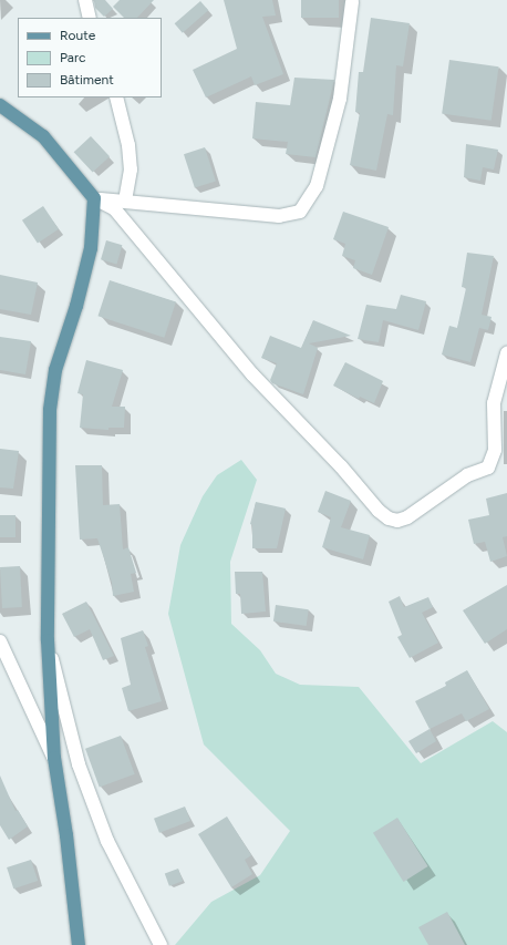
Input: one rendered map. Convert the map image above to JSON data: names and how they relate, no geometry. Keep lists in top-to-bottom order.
{
  "legend": ["Route", "Parc", "Bâtiment"]
}
